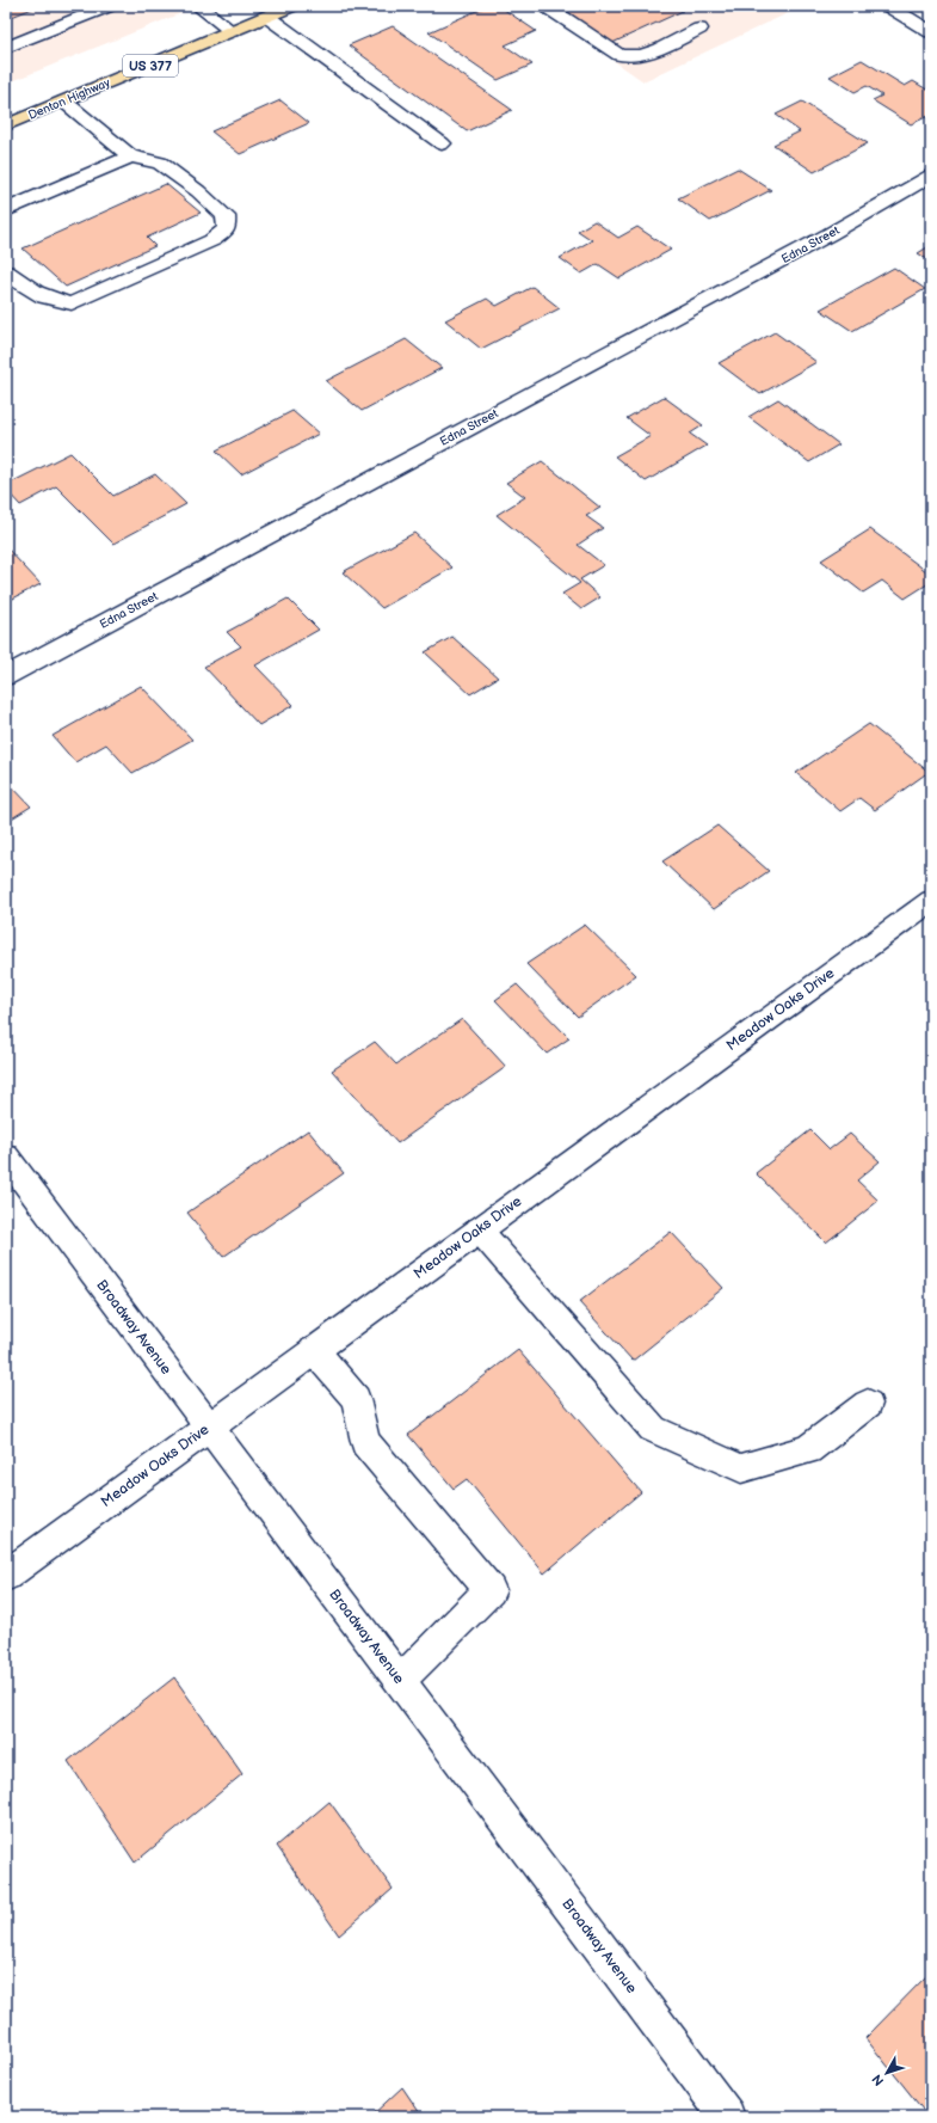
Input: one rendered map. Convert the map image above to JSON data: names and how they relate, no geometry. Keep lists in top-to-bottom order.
{
  "streets": {
    "main road": ["US 377", "Denton Highway"],
    "street": ["Edna Street", "Meadow Oaks Drive", "Broadway Avenue"]
  },
  "crossings": [
    ["Meadow Oaks Drive", "Broadway Avenue"]
  ],
  "north": "bottom left"
}
